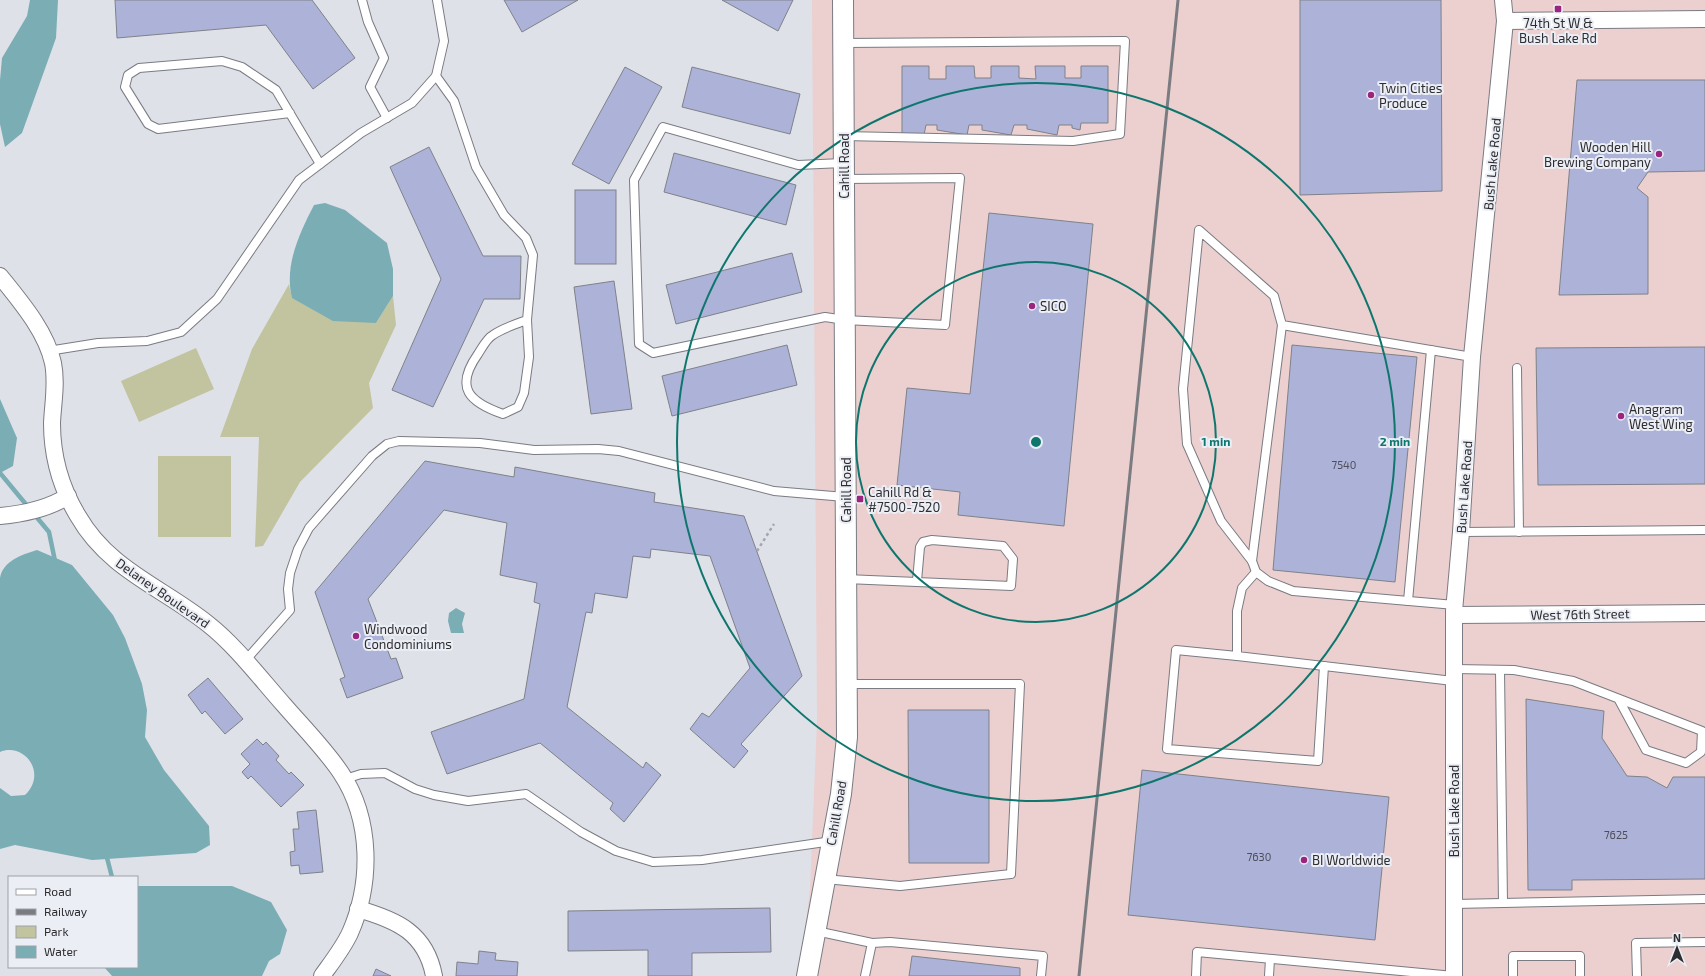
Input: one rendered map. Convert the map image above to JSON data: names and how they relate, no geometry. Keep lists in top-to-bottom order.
{
  "streets": {
    "street": [
      "Bush Lake Road",
      "Cahill Road",
      "Delaney Boulevard",
      "West 76th Street"
    ]
  },
  "crossings": [
    ["Bush Lake Road", "West 76th Street"]
  ],
  "places": {
    "transit": ["74th St W & Bush Lake Rd", "Cahill Rd & #7500-7520"],
    "other": [
      "Twin Cities Produce",
      "Wooden Hill Brewing Company",
      "SICO",
      "Anagram West Wing",
      "Windwood Condominiums",
      "BI Worldwide"
    ]
  },
  "house_numbers": ["7540", "7625", "7630"],
  "legend": [
    "Road",
    "Railway",
    "Park",
    "Water"
  ],
  "north": "top",
  "rings": ["1 min", "2 min"]
}
